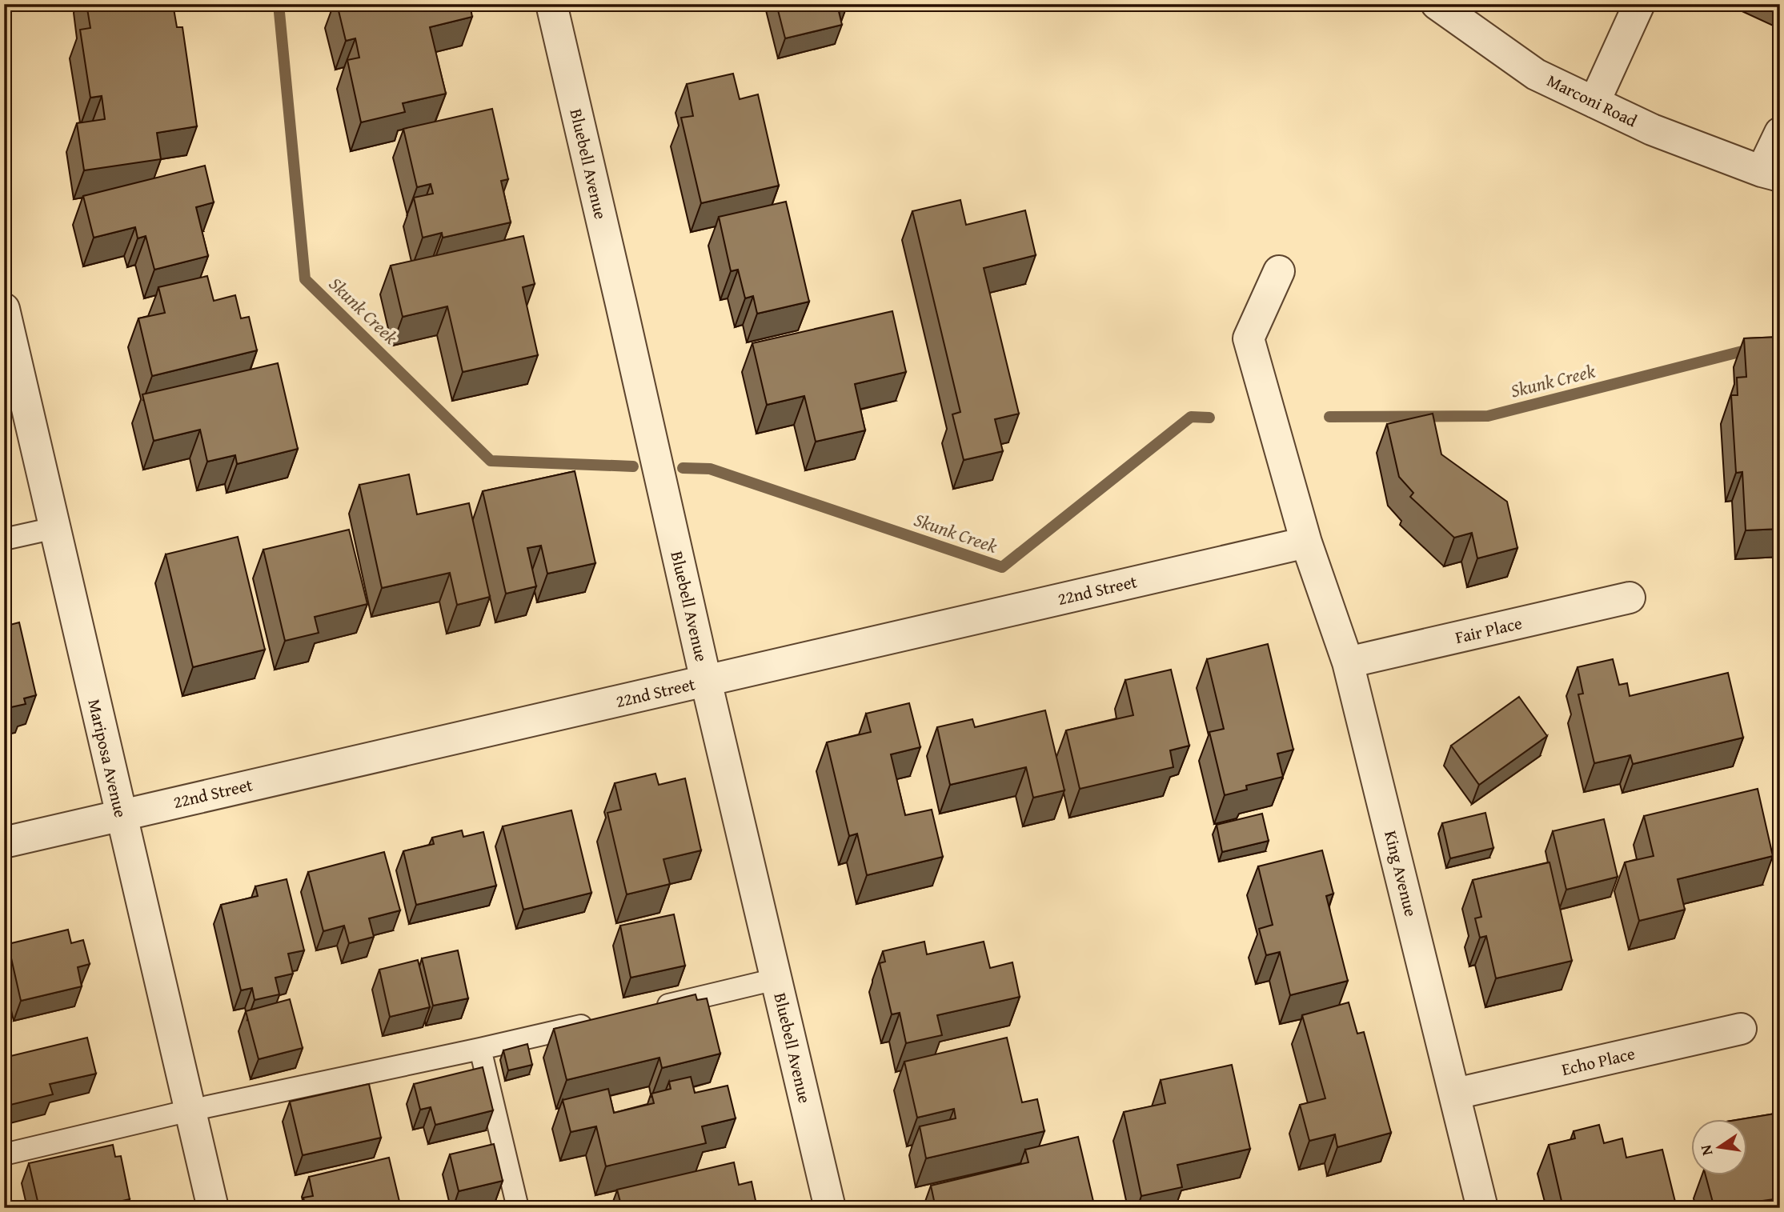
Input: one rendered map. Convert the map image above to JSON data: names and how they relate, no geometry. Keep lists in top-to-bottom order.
{
  "streets": {
    "street": [
      "Marconi Road",
      "Bluebell Avenue",
      "22nd Street",
      "Fair Place",
      "Mariposa Avenue",
      "King Avenue",
      "Echo Place"
    ]
  },
  "crossings": [
    ["Bluebell Avenue", "22nd Street"],
    ["22nd Street", "Mariposa Avenue"],
    ["22nd Street", "King Avenue"],
    ["Fair Place", "King Avenue"],
    ["King Avenue", "Echo Place"]
  ],
  "water": ["Skunk Creek"],
  "north": "left"
}
